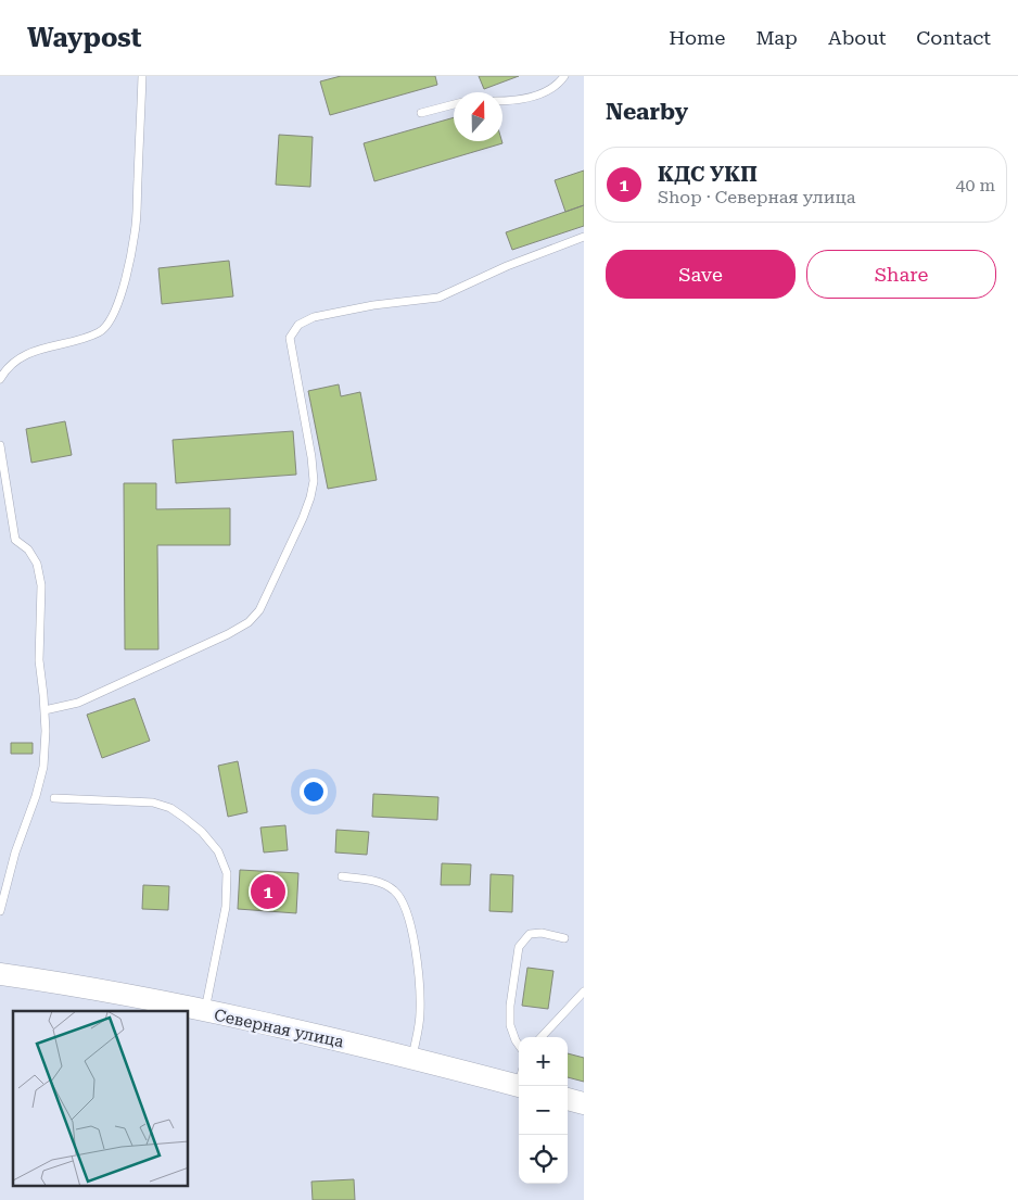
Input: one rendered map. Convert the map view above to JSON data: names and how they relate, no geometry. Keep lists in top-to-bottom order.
{
  "streets": {
    "street": ["Северная улица"]
  },
  "north": "top",
  "page": {
    "header": "Waypost",
    "nav": [
      "Home",
      "Map",
      "About",
      "Contact"
    ],
    "heading": "Nearby",
    "list": [
      {
        "mark": "1",
        "name": "КДС УКП",
        "note": "Shop · Северная улица",
        "value": "40 m"
      }
    ],
    "buttons": ["Save", "Share"],
    "pins": "1",
    "map_buttons": ["+", "−"]
  }
}
